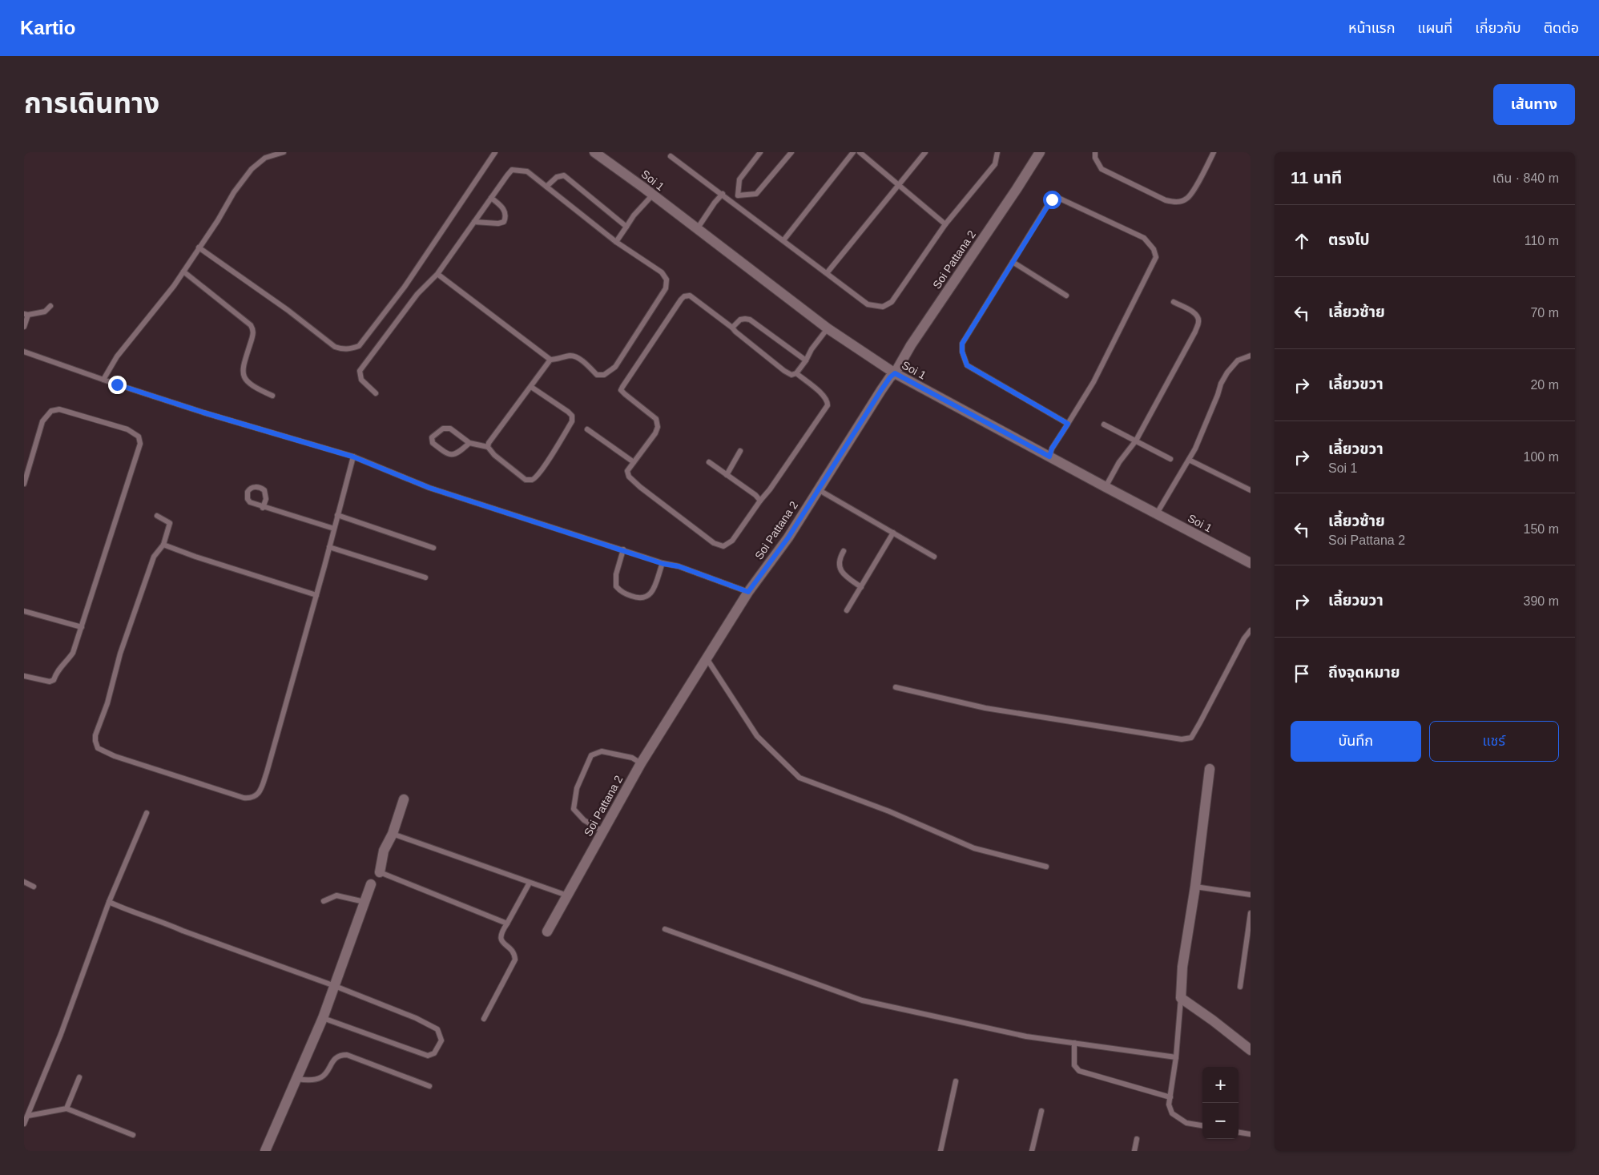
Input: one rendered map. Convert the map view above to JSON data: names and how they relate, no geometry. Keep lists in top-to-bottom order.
{
  "streets": {
    "street": ["Soi 1", "Soi Pattana 2"]
  },
  "crossings": [
    ["Soi 1", "Soi Pattana 2"]
  ],
  "page": {
    "header": "Kartio",
    "nav": [
      "หน้าแรก",
      "แผนที่",
      "เกี่ยวกับ",
      "ติดต่อ"
    ],
    "title": "การเดินทาง",
    "buttons": [
      "เส้นทาง",
      ["บันทึก", "แชร์"]
    ],
    "heading": ["11 นาที", "เดิน · 840 m"],
    "list": [
      ["ตรงไป", "110 m"],
      ["เลี้ยวซ้าย", "70 m"],
      ["เลี้ยวขวา", "20 m"],
      ["เลี้ยวขวา", "Soi 1", "100 m"],
      ["เลี้ยวซ้าย", "Soi Pattana 2", "150 m"],
      ["เลี้ยวขวา", "390 m"],
      "ถึงจุดหมาย"
    ],
    "map_buttons": ["+", "−"]
  }
}
